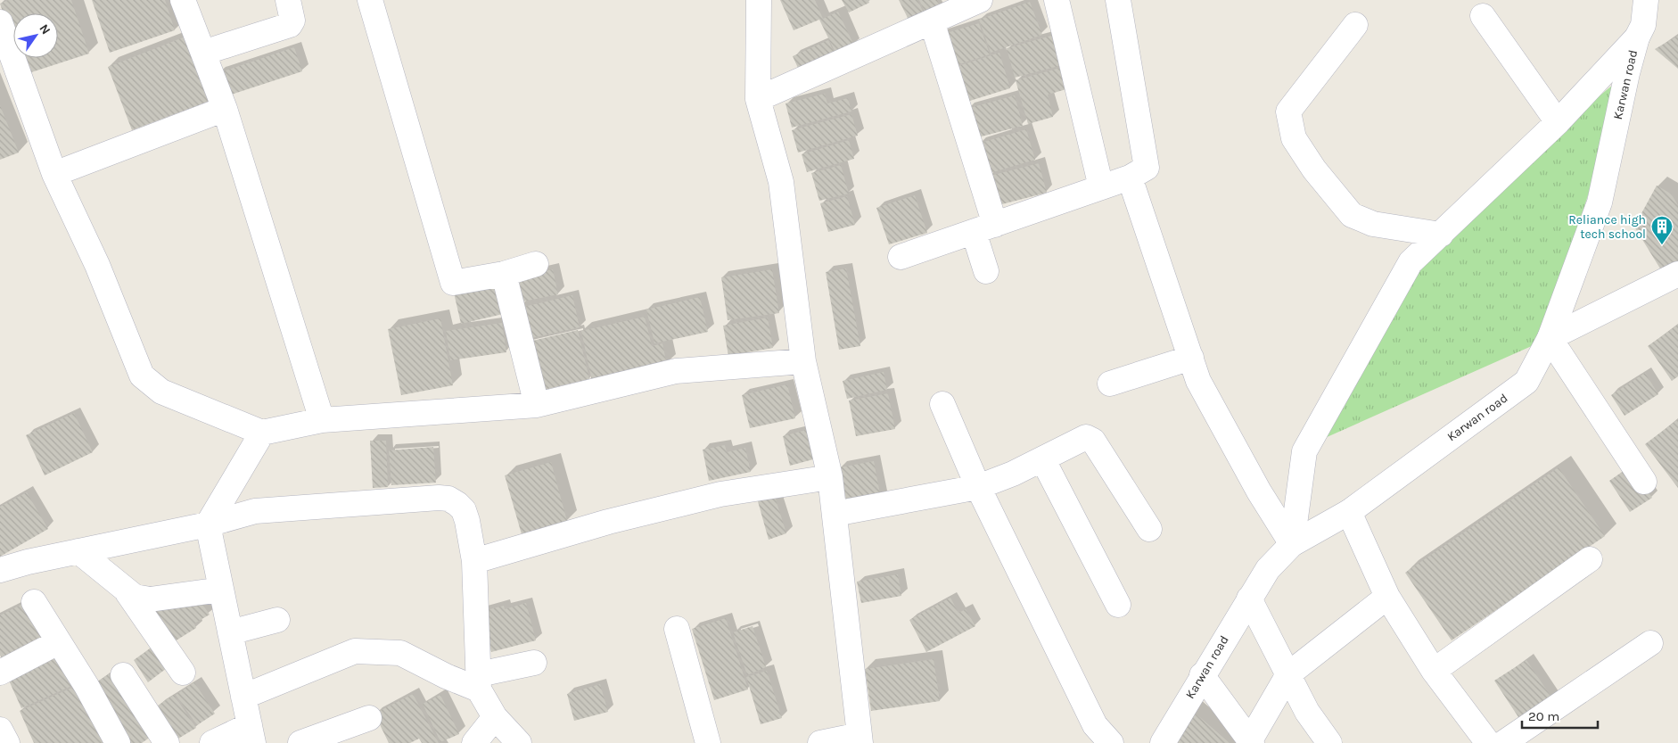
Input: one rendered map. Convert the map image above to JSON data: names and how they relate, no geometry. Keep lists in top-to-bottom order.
{
  "streets": {
    "street": ["Karwan road"]
  },
  "places": {
    "building": ["Reliance high tech school"]
  },
  "scale_bar": "20 m",
  "north": "top right"
}
